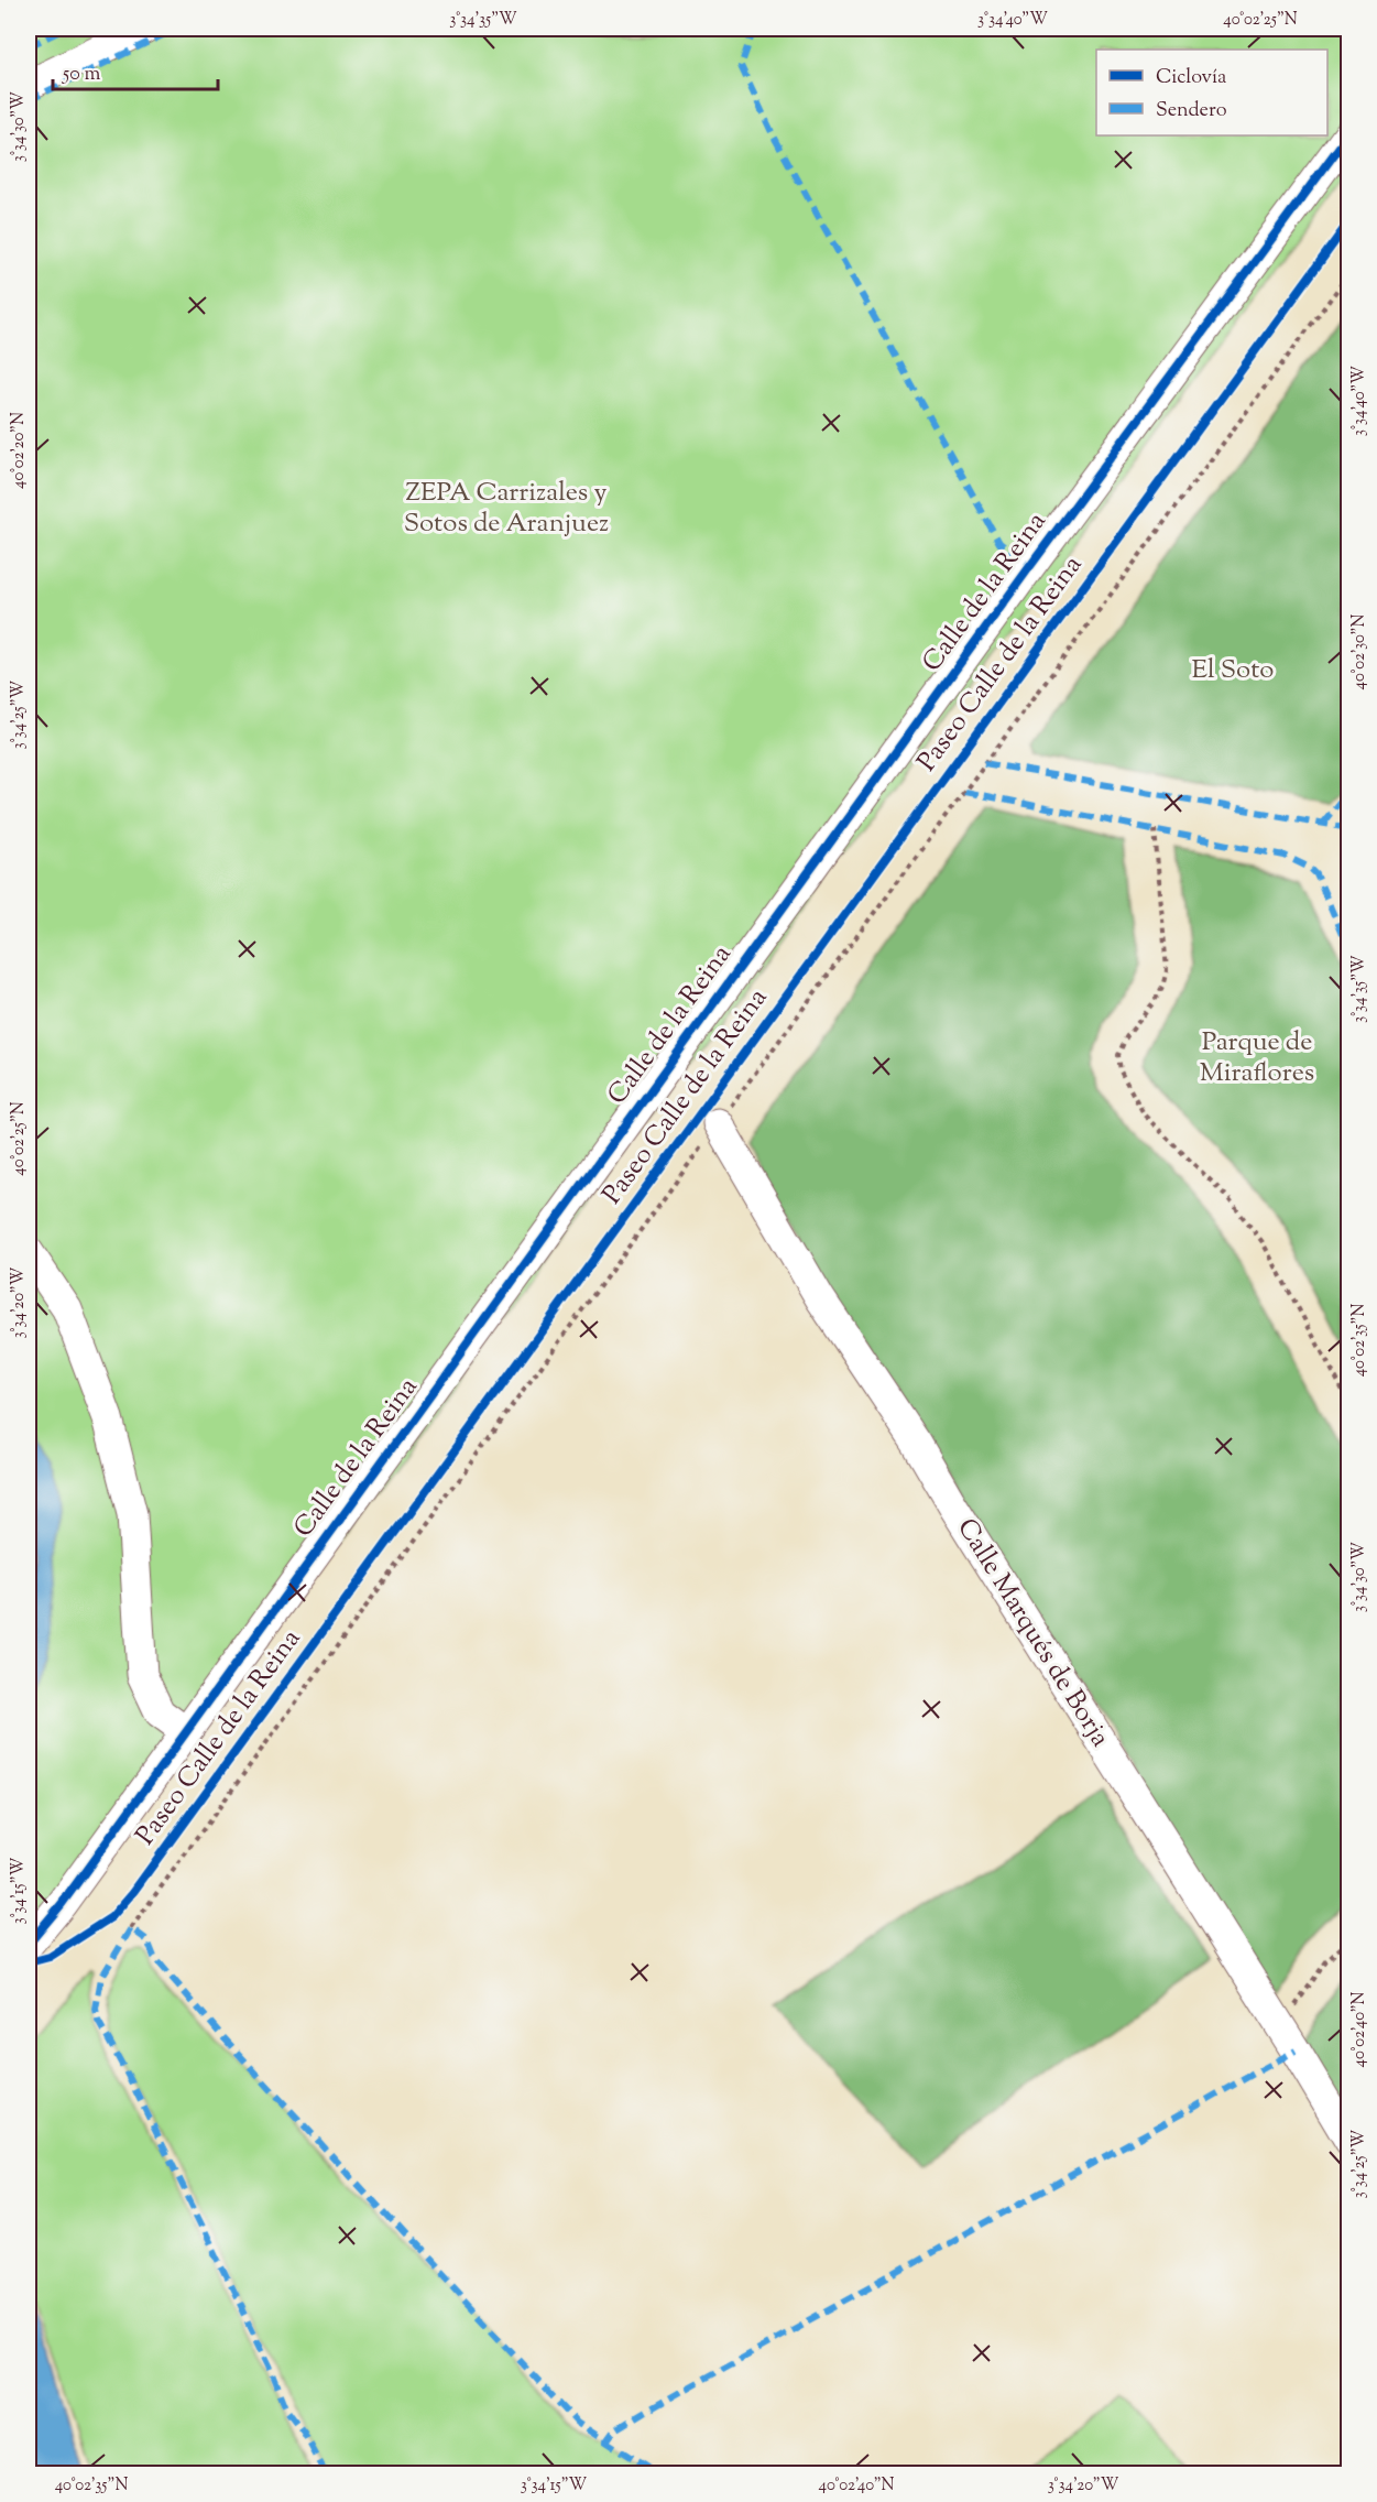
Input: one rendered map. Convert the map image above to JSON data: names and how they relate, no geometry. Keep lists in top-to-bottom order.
{
  "streets": {
    "street": ["Calle de la Reina", "Calle Marqués de Borja"],
    "cycle path": ["Paseo Calle de la Reina"]
  },
  "parks": ["ZEPA Carrizales y Sotos de Aranjuez", "El Soto", "Parque de Miraflores"],
  "legend": ["Ciclovía", "Sendero"],
  "scale_bar": "50 m",
  "coordinates": [
    "3°34'35\"W",
    "3°34'40\"W",
    "40°02'25\"N",
    "3°34'30\"W",
    "40°02'20\"N",
    "40°02'30\"N",
    "3°34'25\"W",
    "3°34'20\"W",
    "40°02'35\"N",
    "3°34'15\"W",
    "40°02'40\"N"
  ]
}
